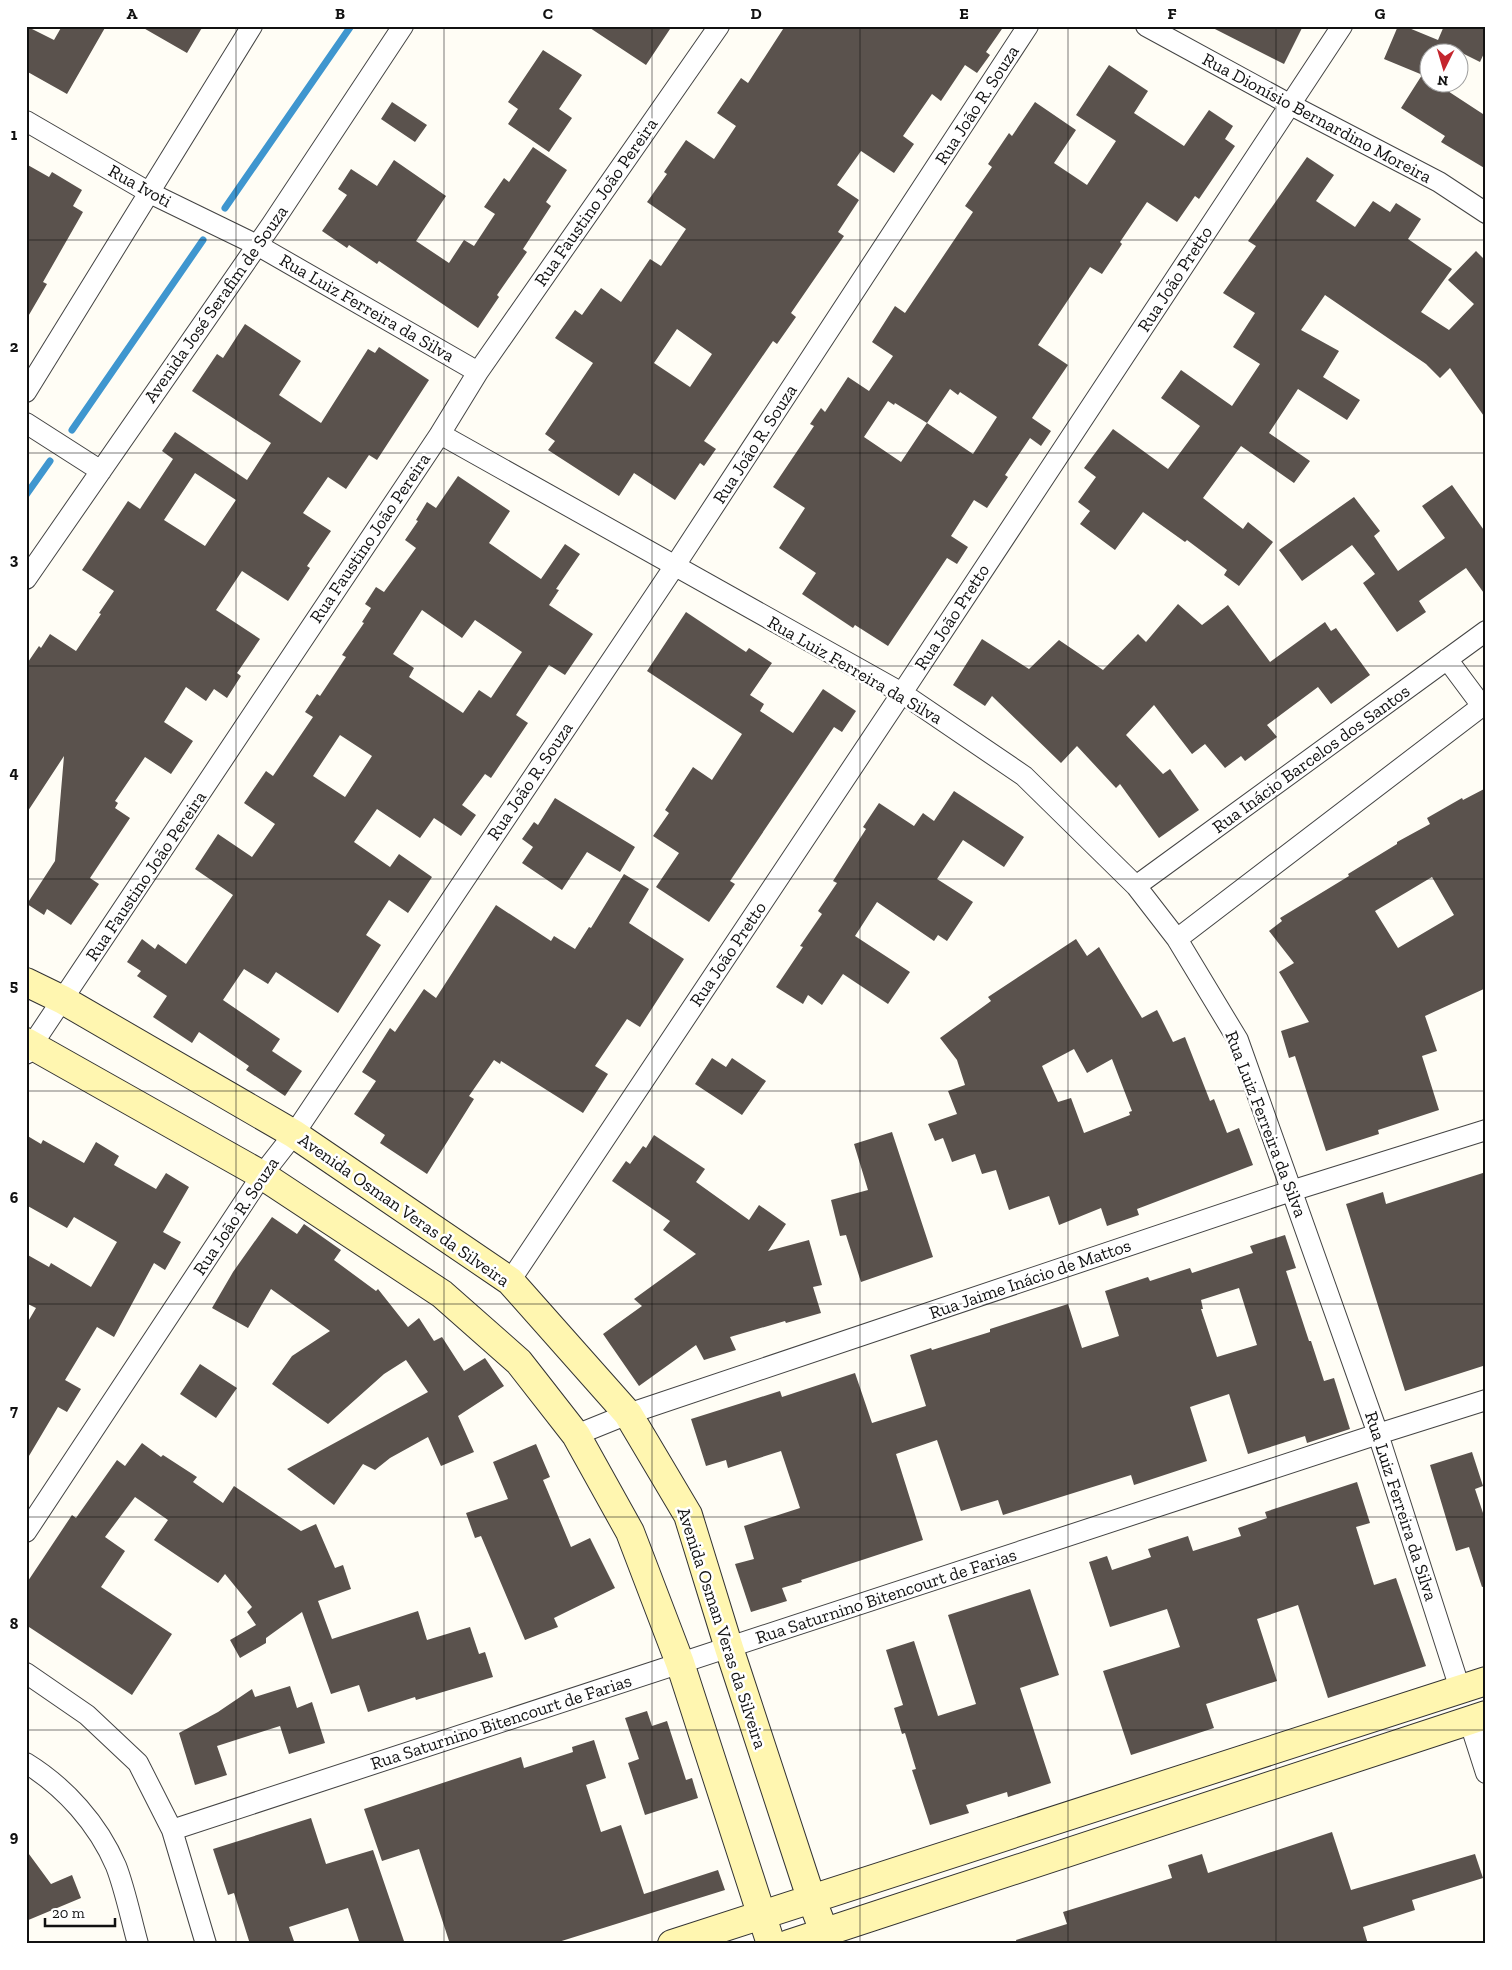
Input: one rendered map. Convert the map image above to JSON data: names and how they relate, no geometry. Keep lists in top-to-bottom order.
{
  "streets": {
    "main road": ["Avenida Osman Veras da Silveira"],
    "street": [
      "Rua João R. Souza",
      "Rua Dionísio Bernardino Moreira",
      "Rua Ivoti",
      "Rua Faustino João Pereira",
      "Rua João Pretto",
      "Avenida José Serafim de Souza",
      "Rua Luiz Ferreira da Silva",
      "Rua Inácio Barcelos dos Santos",
      "Rua Jaime Inácio de Mattos",
      "Rua Saturnino Bitencourt de Farias"
    ]
  },
  "crossings": [
    ["Rua João R. Souza", "Rua Luiz Ferreira da Silva"],
    ["Rua João R. Souza", "Avenida Osman Veras da Silveira"],
    ["Rua Dionísio Bernardino Moreira", "Rua João Pretto"],
    ["Rua Ivoti", "Avenida José Serafim de Souza"],
    ["Rua Ivoti", "Rua Luiz Ferreira da Silva"],
    ["Rua Faustino João Pereira", "Rua Luiz Ferreira da Silva"],
    ["Rua Faustino João Pereira", "Avenida Osman Veras da Silveira"],
    ["Rua João Pretto", "Rua Luiz Ferreira da Silva"],
    ["Rua João Pretto", "Avenida Osman Veras da Silveira"],
    ["Avenida José Serafim de Souza", "Rua Luiz Ferreira da Silva"],
    ["Rua Luiz Ferreira da Silva", "Rua Inácio Barcelos dos Santos"],
    ["Rua Luiz Ferreira da Silva", "Rua Jaime Inácio de Mattos"],
    ["Rua Luiz Ferreira da Silva", "Rua Saturnino Bitencourt de Farias"],
    ["Avenida Osman Veras da Silveira", "Rua Jaime Inácio de Mattos"],
    ["Avenida Osman Veras da Silveira", "Rua Saturnino Bitencourt de Farias"]
  ],
  "scale_bar": "20 m",
  "north": "bottom",
  "grid": {
    "columns": [
      "A",
      "B",
      "C",
      "D",
      "E",
      "F",
      "G"
    ],
    "rows": [
      "1",
      "2",
      "3",
      "4",
      "5",
      "6",
      "7",
      "8",
      "9"
    ]
  }
}
